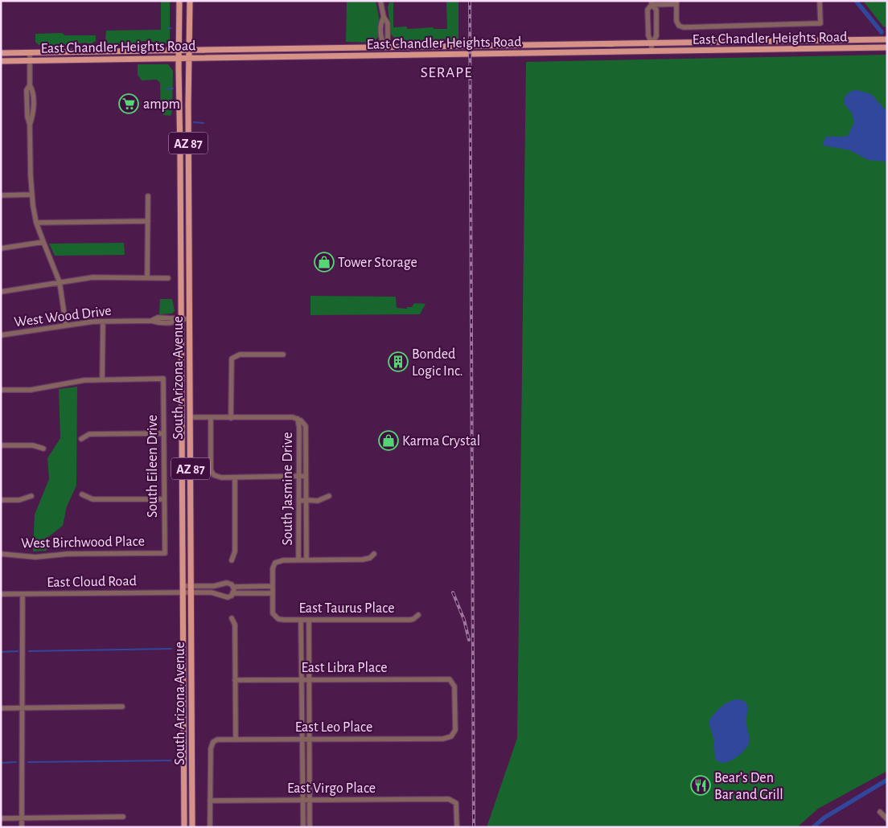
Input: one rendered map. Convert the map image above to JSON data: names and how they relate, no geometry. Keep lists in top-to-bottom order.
{
  "streets": {
    "main road": ["East Chandler Heights Road", "AZ 87", "South Arizona Avenue"],
    "street": [
      "West Wood Drive",
      "South Eileen Drive",
      "South Jasmine Drive",
      "West Birchwood Place",
      "East Cloud Road",
      "East Taurus Place",
      "East Libra Place",
      "East Leo Place",
      "East Virgo Place"
    ]
  },
  "crossings": [
    ["East Chandler Heights Road", "South Arizona Avenue"],
    ["West Wood Drive", "South Arizona Avenue"],
    ["South Arizona Avenue", "East Cloud Road"],
    ["South Eileen Drive", "West Birchwood Place"],
    ["East Libra Place", "East Leo Place"],
    ["East Leo Place", "East Virgo Place"]
  ],
  "districts": ["SERAPE"],
  "places": {
    "supermarket": ["ampm"],
    "shop": ["Tower Storage", "Karma Crystal"],
    "building": ["Bonded Logic Inc."],
    "restaurant": ["Bear’s Den Bar and Grill"]
  }
}
